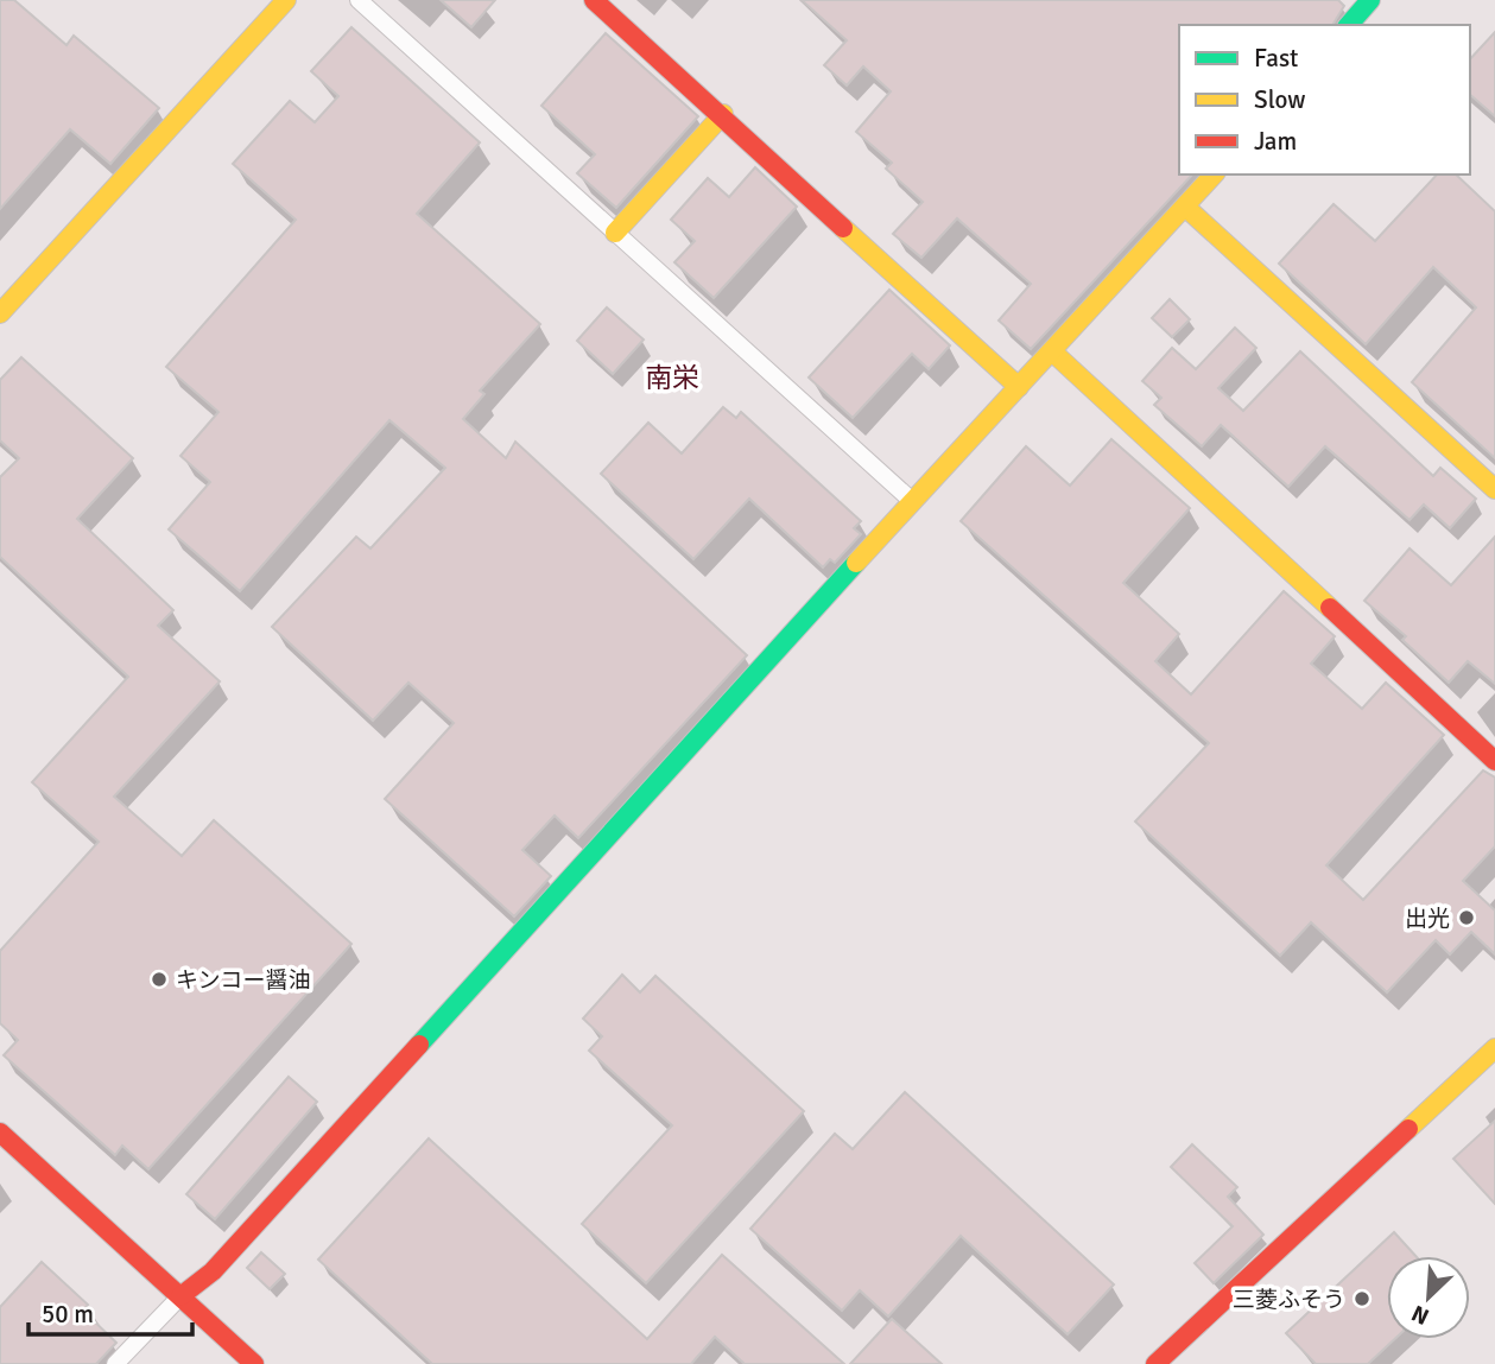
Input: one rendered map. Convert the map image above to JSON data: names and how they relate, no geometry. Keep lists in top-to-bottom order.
{
  "districts": ["南栄"],
  "places": ["出光", "キンコー醤油", "三菱ふそう"],
  "legend": ["Fast", "Slow", "Jam"],
  "scale_bar": "50 m",
  "north": "bottom left"
}
